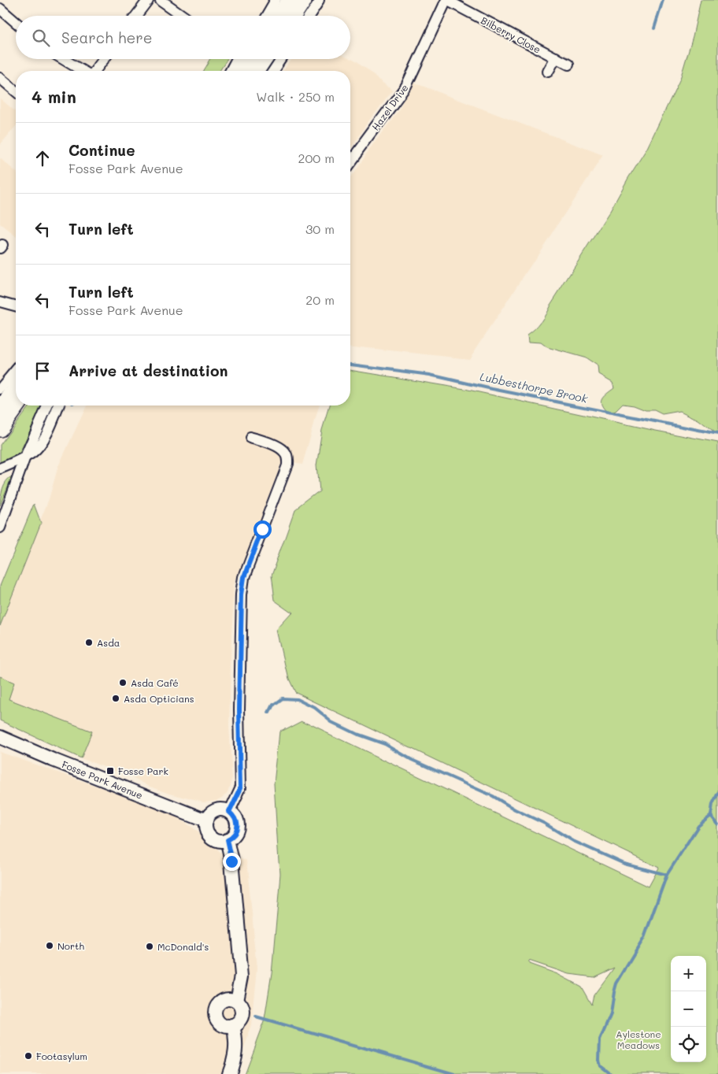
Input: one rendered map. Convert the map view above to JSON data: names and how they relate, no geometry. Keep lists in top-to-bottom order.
{
  "streets": {
    "street": ["Bilberry Close", "Hazel Drive", "Fosse Park Avenue"]
  },
  "crossings": [
    ["Bilberry Close", "Hazel Drive"]
  ],
  "water": ["Lubbesthorpe Brook"],
  "parks": ["Aylestone Meadows"],
  "places": {
    "other": [
      "Asda",
      "Asda Café",
      "Asda Opticians",
      "North",
      "McDonald's",
      "Footasylum"
    ],
    "transit": ["Fosse Park"]
  },
  "page": {
    "search": "Search here",
    "heading": ["4 min", "Walk · 250 m"],
    "list": [
      ["Continue", "Fosse Park Avenue", "200 m"],
      ["Turn left", "30 m"],
      ["Turn left", "Fosse Park Avenue", "20 m"],
      "Arrive at destination"
    ],
    "map_buttons": ["+", "−"]
  }
}
